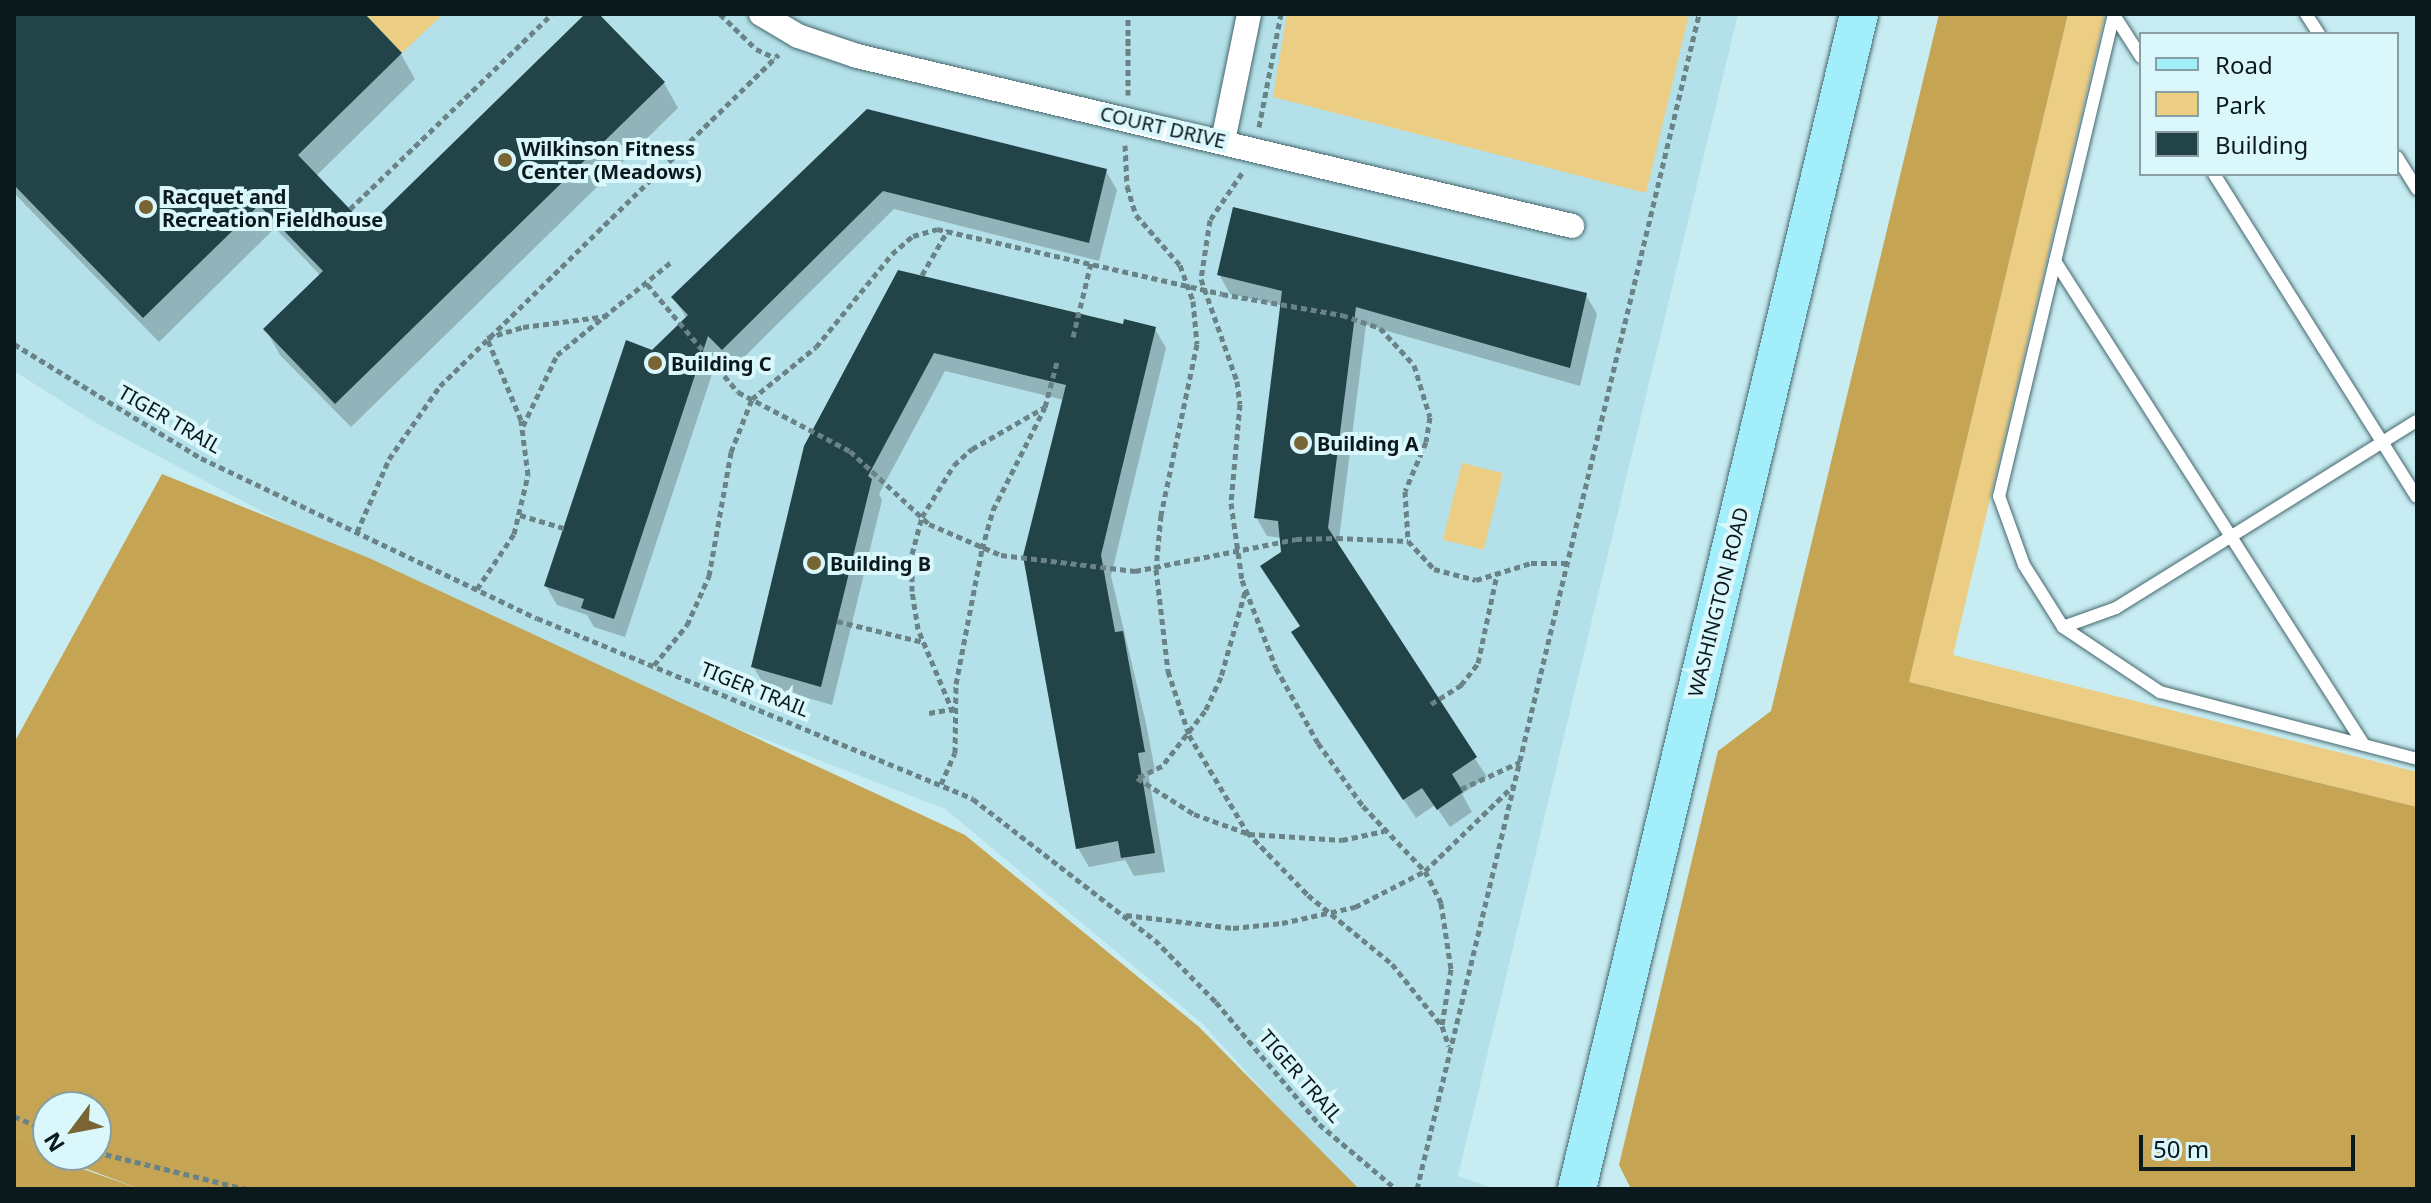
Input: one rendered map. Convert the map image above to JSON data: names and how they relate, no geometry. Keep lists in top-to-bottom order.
{
  "streets": {
    "main road": ["WASHINGTON ROAD"],
    "street": ["COURT DRIVE"],
    "path": ["TIGER TRAIL"]
  },
  "places": [
    "Wilkinson Fitness Center (Meadows)",
    "Racquet and Recreation Fieldhouse",
    "Building C",
    "Building A",
    "Building B"
  ],
  "legend": ["Road", "Park", "Building"],
  "scale_bar": "50 m",
  "north": "bottom left"
}
